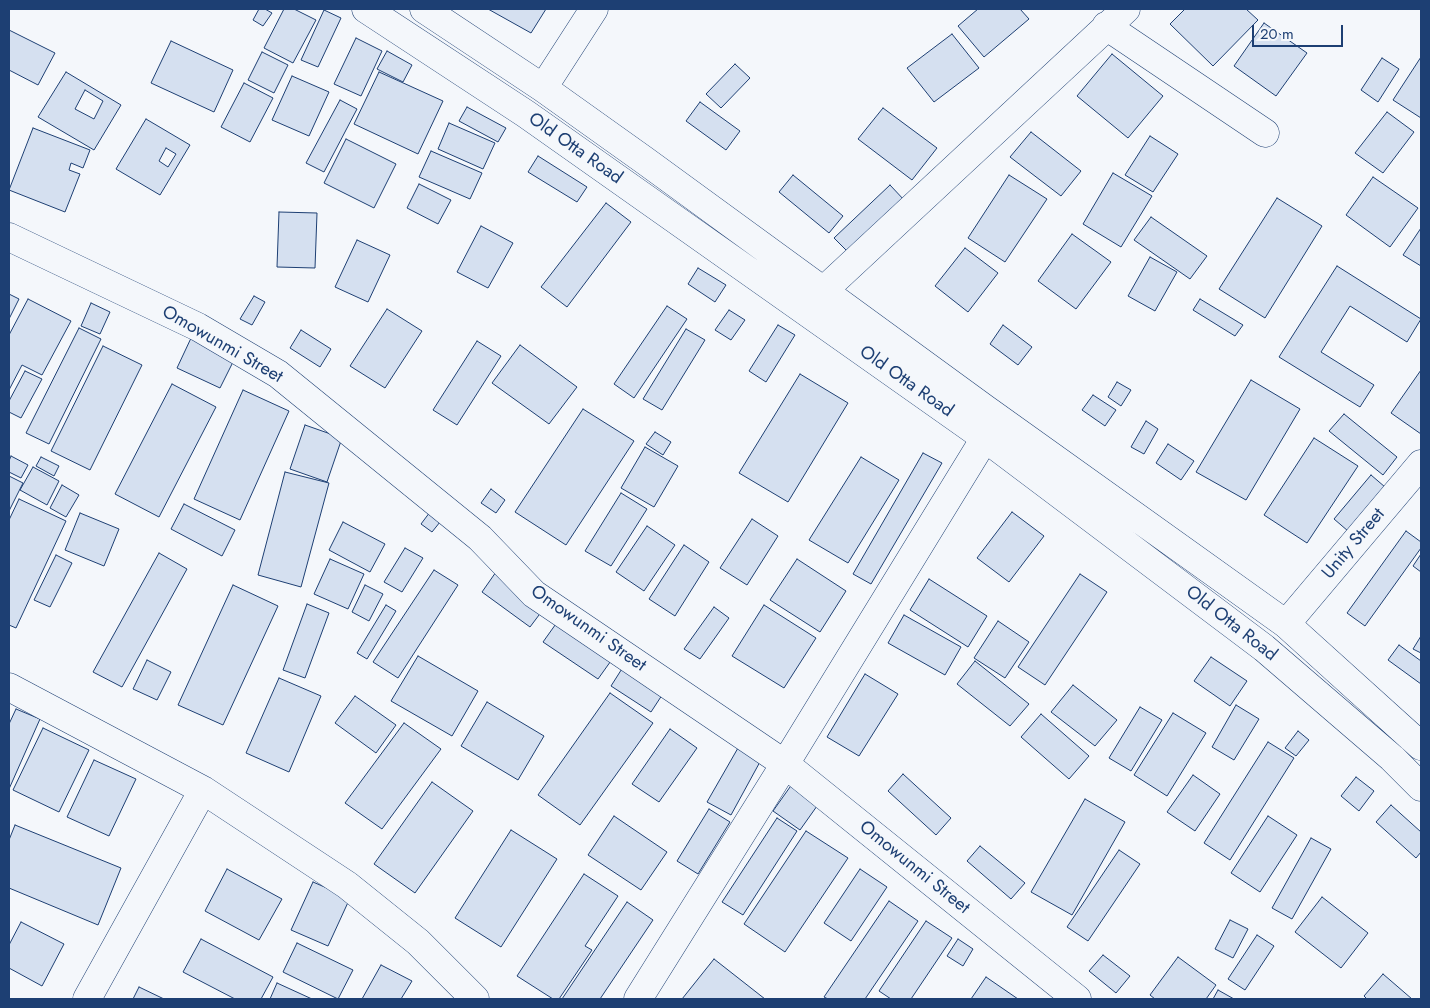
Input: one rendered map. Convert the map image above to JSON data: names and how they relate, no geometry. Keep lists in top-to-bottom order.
{
  "streets": {
    "street": ["Old Otta Road", "Omowunmi Street", "Unity Street"]
  },
  "crossings": [
    ["Old Otta Road", "Unity Street"]
  ],
  "scale_bar": "20 m"
}
